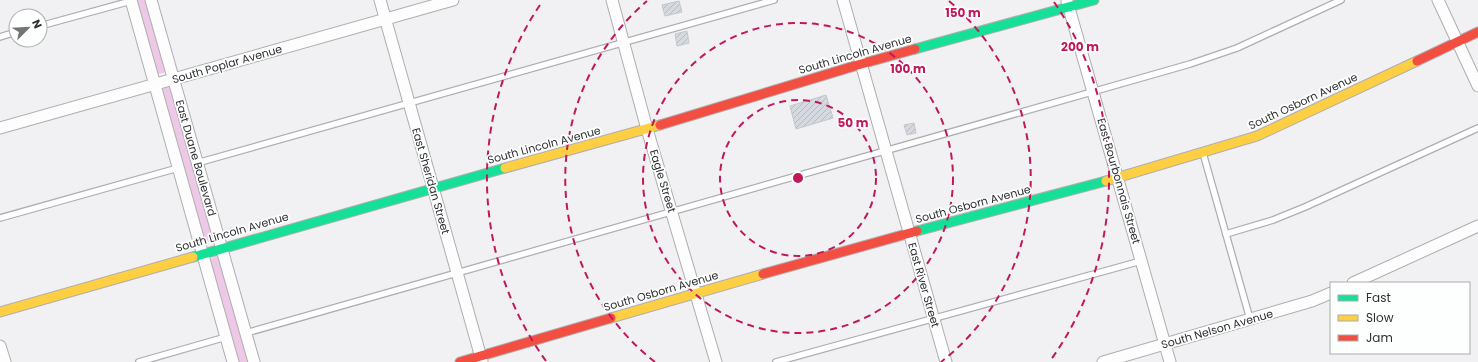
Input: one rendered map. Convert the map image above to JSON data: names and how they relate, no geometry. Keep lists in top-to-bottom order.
{
  "streets": {
    "street": [
      "South Lincoln Avenue",
      "South Poplar Avenue",
      "South Osborn Avenue",
      "East Duane Boulevard",
      "East Sheridan Street",
      "Eagle Street",
      "East Bourbonnais Street",
      "East River Street",
      "South Nelson Avenue"
    ]
  },
  "crossings": [
    ["South Lincoln Avenue", "East Duane Boulevard"],
    ["South Lincoln Avenue", "East Sheridan Street"],
    ["South Lincoln Avenue", "Eagle Street"],
    ["South Lincoln Avenue", "East Bourbonnais Street"],
    ["South Lincoln Avenue", "East River Street"],
    ["South Poplar Avenue", "East Duane Boulevard"],
    ["South Poplar Avenue", "East Sheridan Street"],
    ["South Osborn Avenue", "East Sheridan Street"],
    ["South Osborn Avenue", "Eagle Street"],
    ["South Osborn Avenue", "East Bourbonnais Street"],
    ["South Osborn Avenue", "East River Street"],
    ["East Bourbonnais Street", "South Nelson Avenue"]
  ],
  "legend": ["Fast", "Slow", "Jam"],
  "north": "top right",
  "rings": [
    "150 m",
    "200 m",
    "100 m",
    "50 m"
  ]
}
